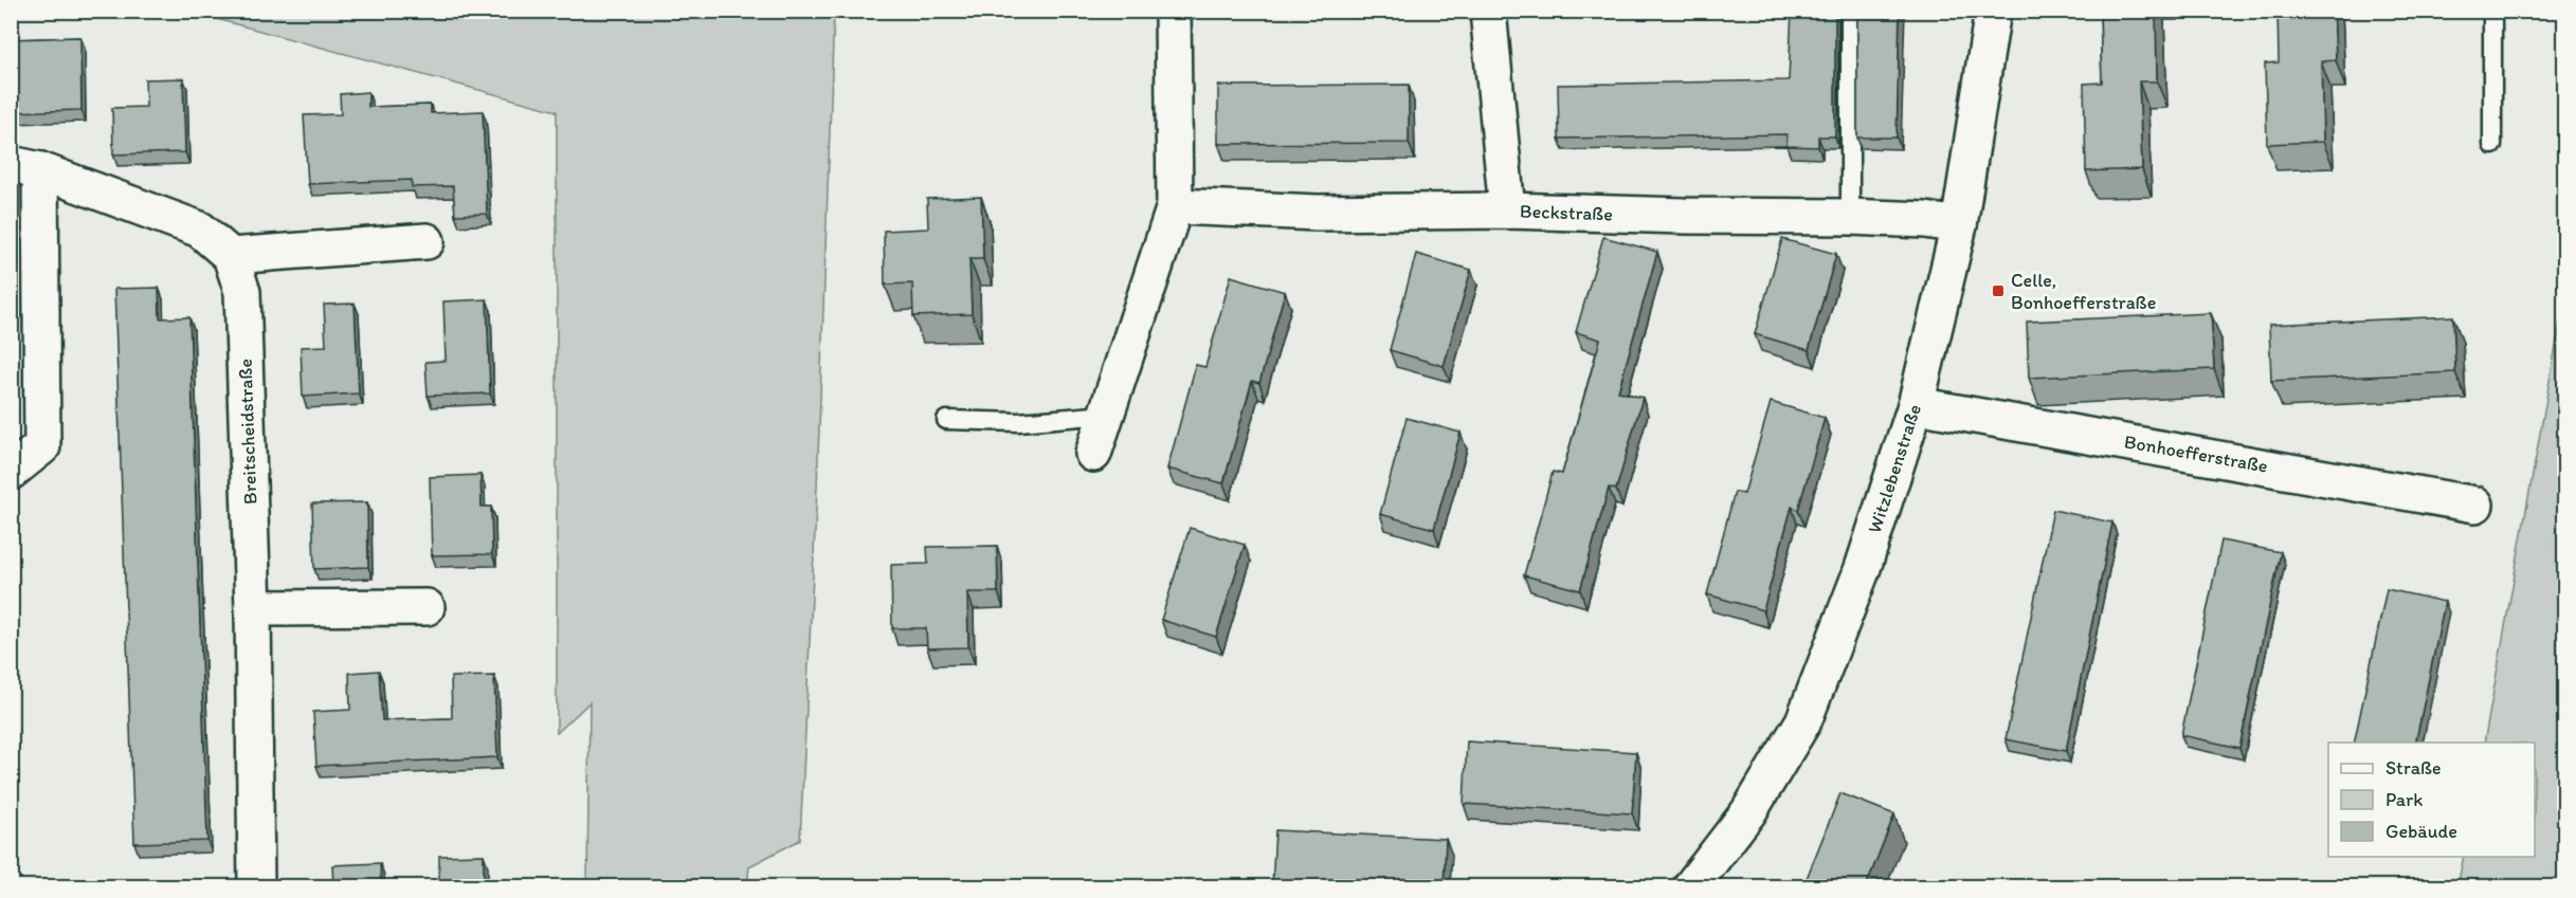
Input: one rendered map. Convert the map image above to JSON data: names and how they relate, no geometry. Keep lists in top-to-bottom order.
{
  "streets": {
    "street": [
      "Beckstraße",
      "Breitscheidstraße",
      "Bonhoefferstraße",
      "Witzlebenstraße"
    ]
  },
  "crossings": [
    ["Beckstraße", "Witzlebenstraße"],
    ["Bonhoefferstraße", "Witzlebenstraße"]
  ],
  "places": {
    "transit": ["Celle, Bonhoefferstraße"]
  },
  "legend": ["Straße", "Park", "Gebäude"]
}
